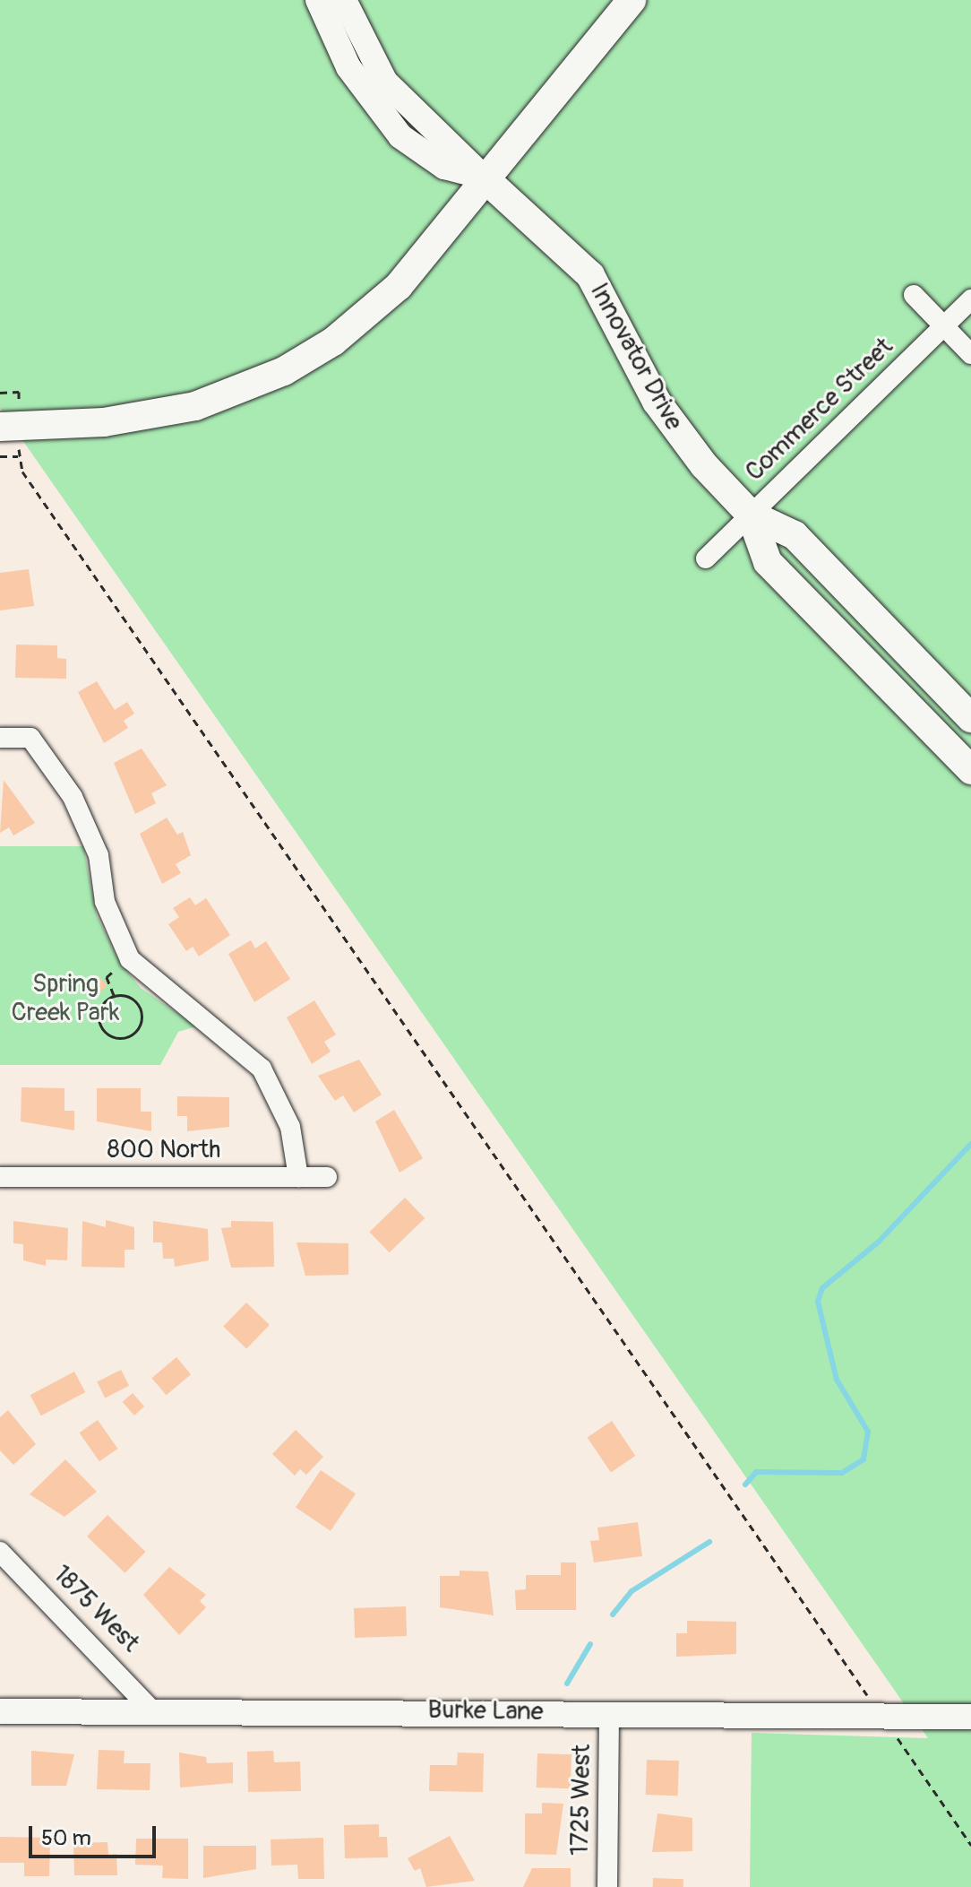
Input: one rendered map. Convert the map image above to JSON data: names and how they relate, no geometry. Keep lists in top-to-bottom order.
{
  "streets": {
    "main road": ["Innovator Drive"],
    "street": [
      "Commerce Street",
      "800 North",
      "1875 West",
      "Burke Lane",
      "1725 West"
    ]
  },
  "crossings": [
    ["Innovator Drive", "Commerce Street"],
    ["1875 West", "Burke Lane"],
    ["Burke Lane", "1725 West"]
  ],
  "parks": ["Spring Creek Park"],
  "scale_bar": "50 m"
}
